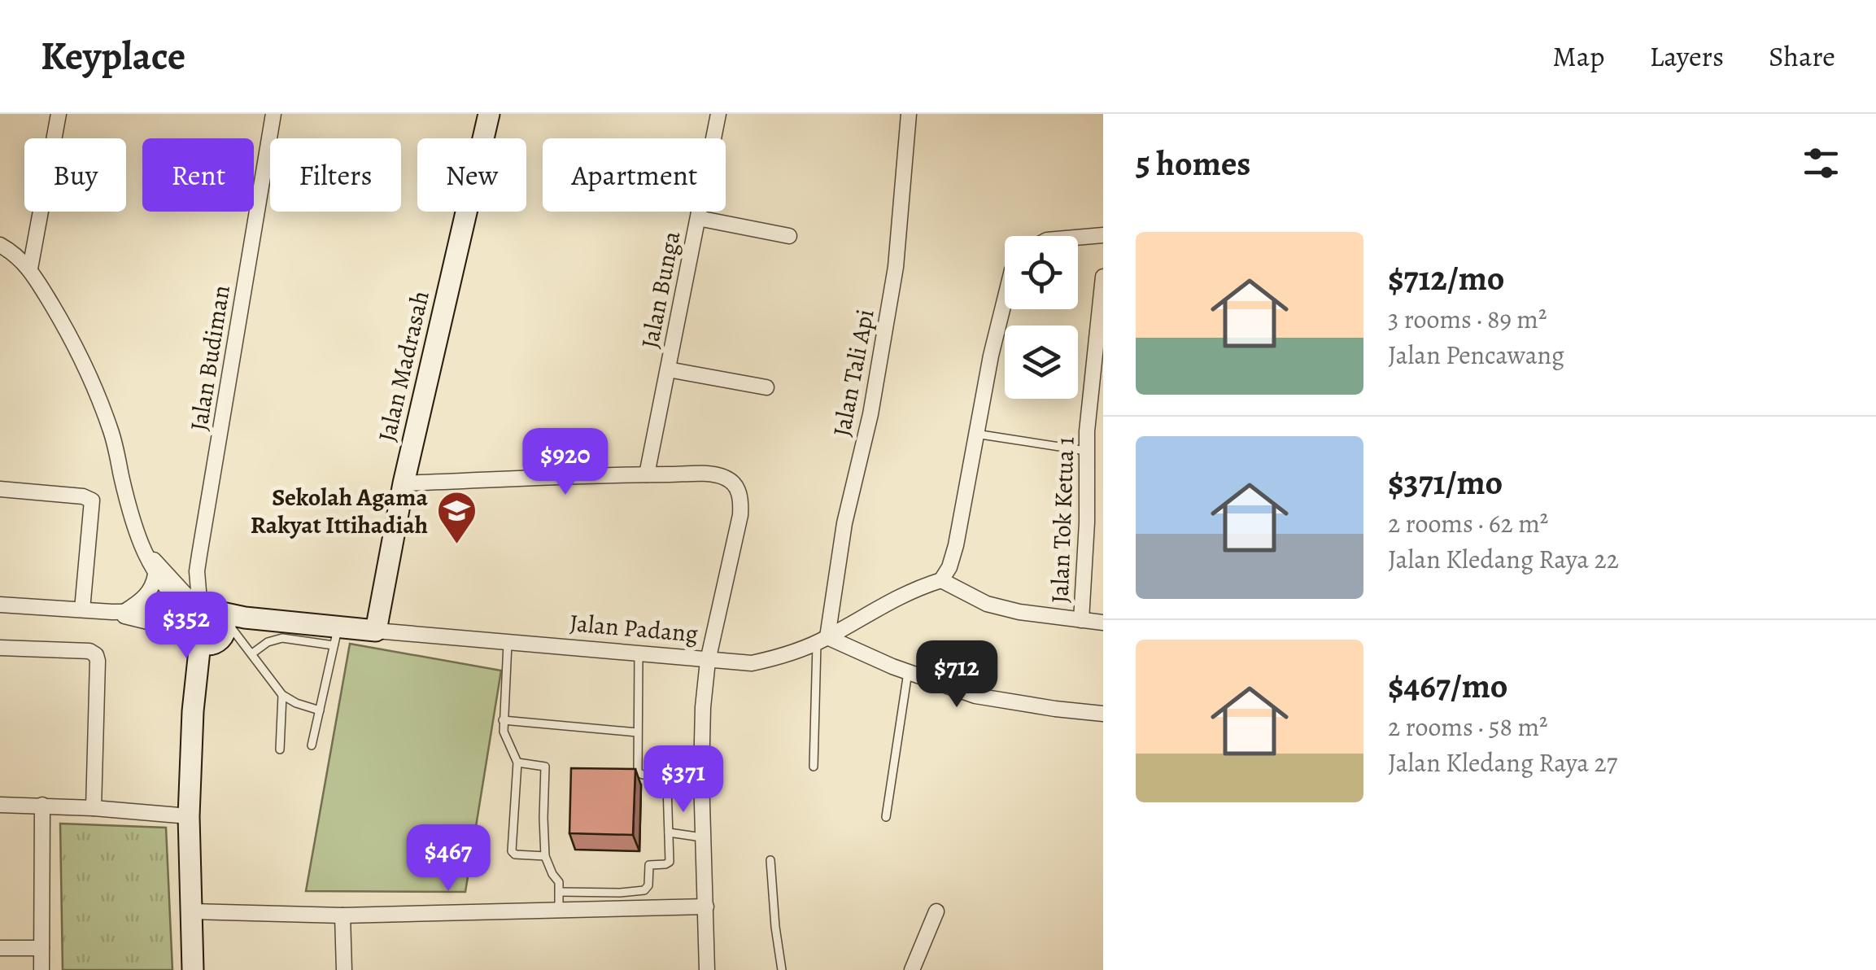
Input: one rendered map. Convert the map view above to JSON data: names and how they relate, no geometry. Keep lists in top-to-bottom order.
{
  "streets": {
    "street": [
      "Jalan Bunga",
      "Jalan Budiman",
      "Jalan Madrasah",
      "Jalan Tali Api",
      "Jalan Tok Ketua 1",
      "Jalan Padang"
    ]
  },
  "crossings": [
    ["Jalan Budiman", "Jalan Padang"],
    ["Jalan Madrasah", "Jalan Padang"],
    ["Jalan Tali Api", "Jalan Padang"]
  ],
  "places": {
    "school or university": ["Sekolah Agama Rakyat Ittihadiah"]
  },
  "page": {
    "header": "Keyplace",
    "nav": ["Map", "Layers", "Share"],
    "heading": "5 homes",
    "chip": [
      "Buy",
      "Rent",
      "Filters",
      "New",
      "Apartment"
    ],
    "list": [
      {
        "name": "$712/mo",
        "note": "3 rooms · 89 m² · Jalan Pencawang"
      },
      {
        "name": "$371/mo",
        "note": "2 rooms · 62 m² · Jalan Kledang Raya 22"
      },
      {
        "name": "$467/mo",
        "note": "2 rooms · 58 m² · Jalan Kledang Raya 27"
      }
    ],
    "price": [
      "$920",
      "$352",
      "$712",
      "$371",
      "$467"
    ]
  }
}
